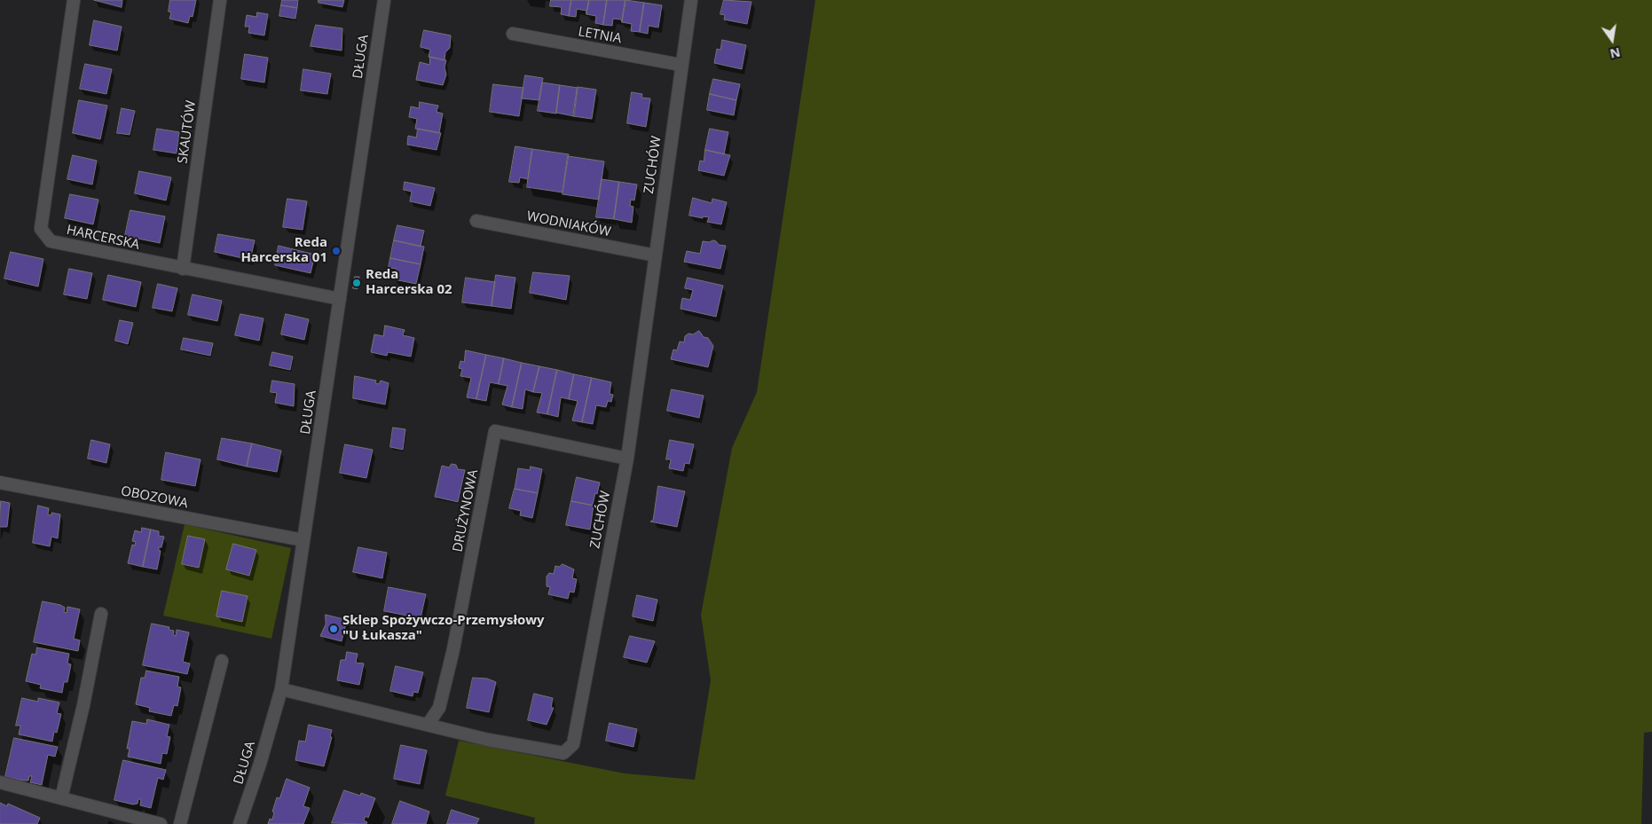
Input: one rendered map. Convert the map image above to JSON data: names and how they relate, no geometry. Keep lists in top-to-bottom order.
{
  "streets": {
    "street": [
      "LETNIA",
      "DŁUGA",
      "SKAUTÓW",
      "ZUCHÓW",
      "WODNIAKÓW",
      "HARCERSKA",
      "OBOZOWA",
      "DRUŻYNOWA"
    ]
  },
  "crossings": [
    ["LETNIA", "ZUCHÓW"],
    ["DŁUGA", "ZUCHÓW"],
    ["DŁUGA", "HARCERSKA"],
    ["DŁUGA", "OBOZOWA"],
    ["SKAUTÓW", "HARCERSKA"],
    ["ZUCHÓW", "WODNIAKÓW"],
    ["ZUCHÓW", "DRUŻYNOWA"]
  ],
  "places": ["Reda Harcerska 01", "Reda Harcerska 02", "Sklep Spożywczo-Przemysłowy \"U Łukasza\""],
  "north": "bottom"
}
